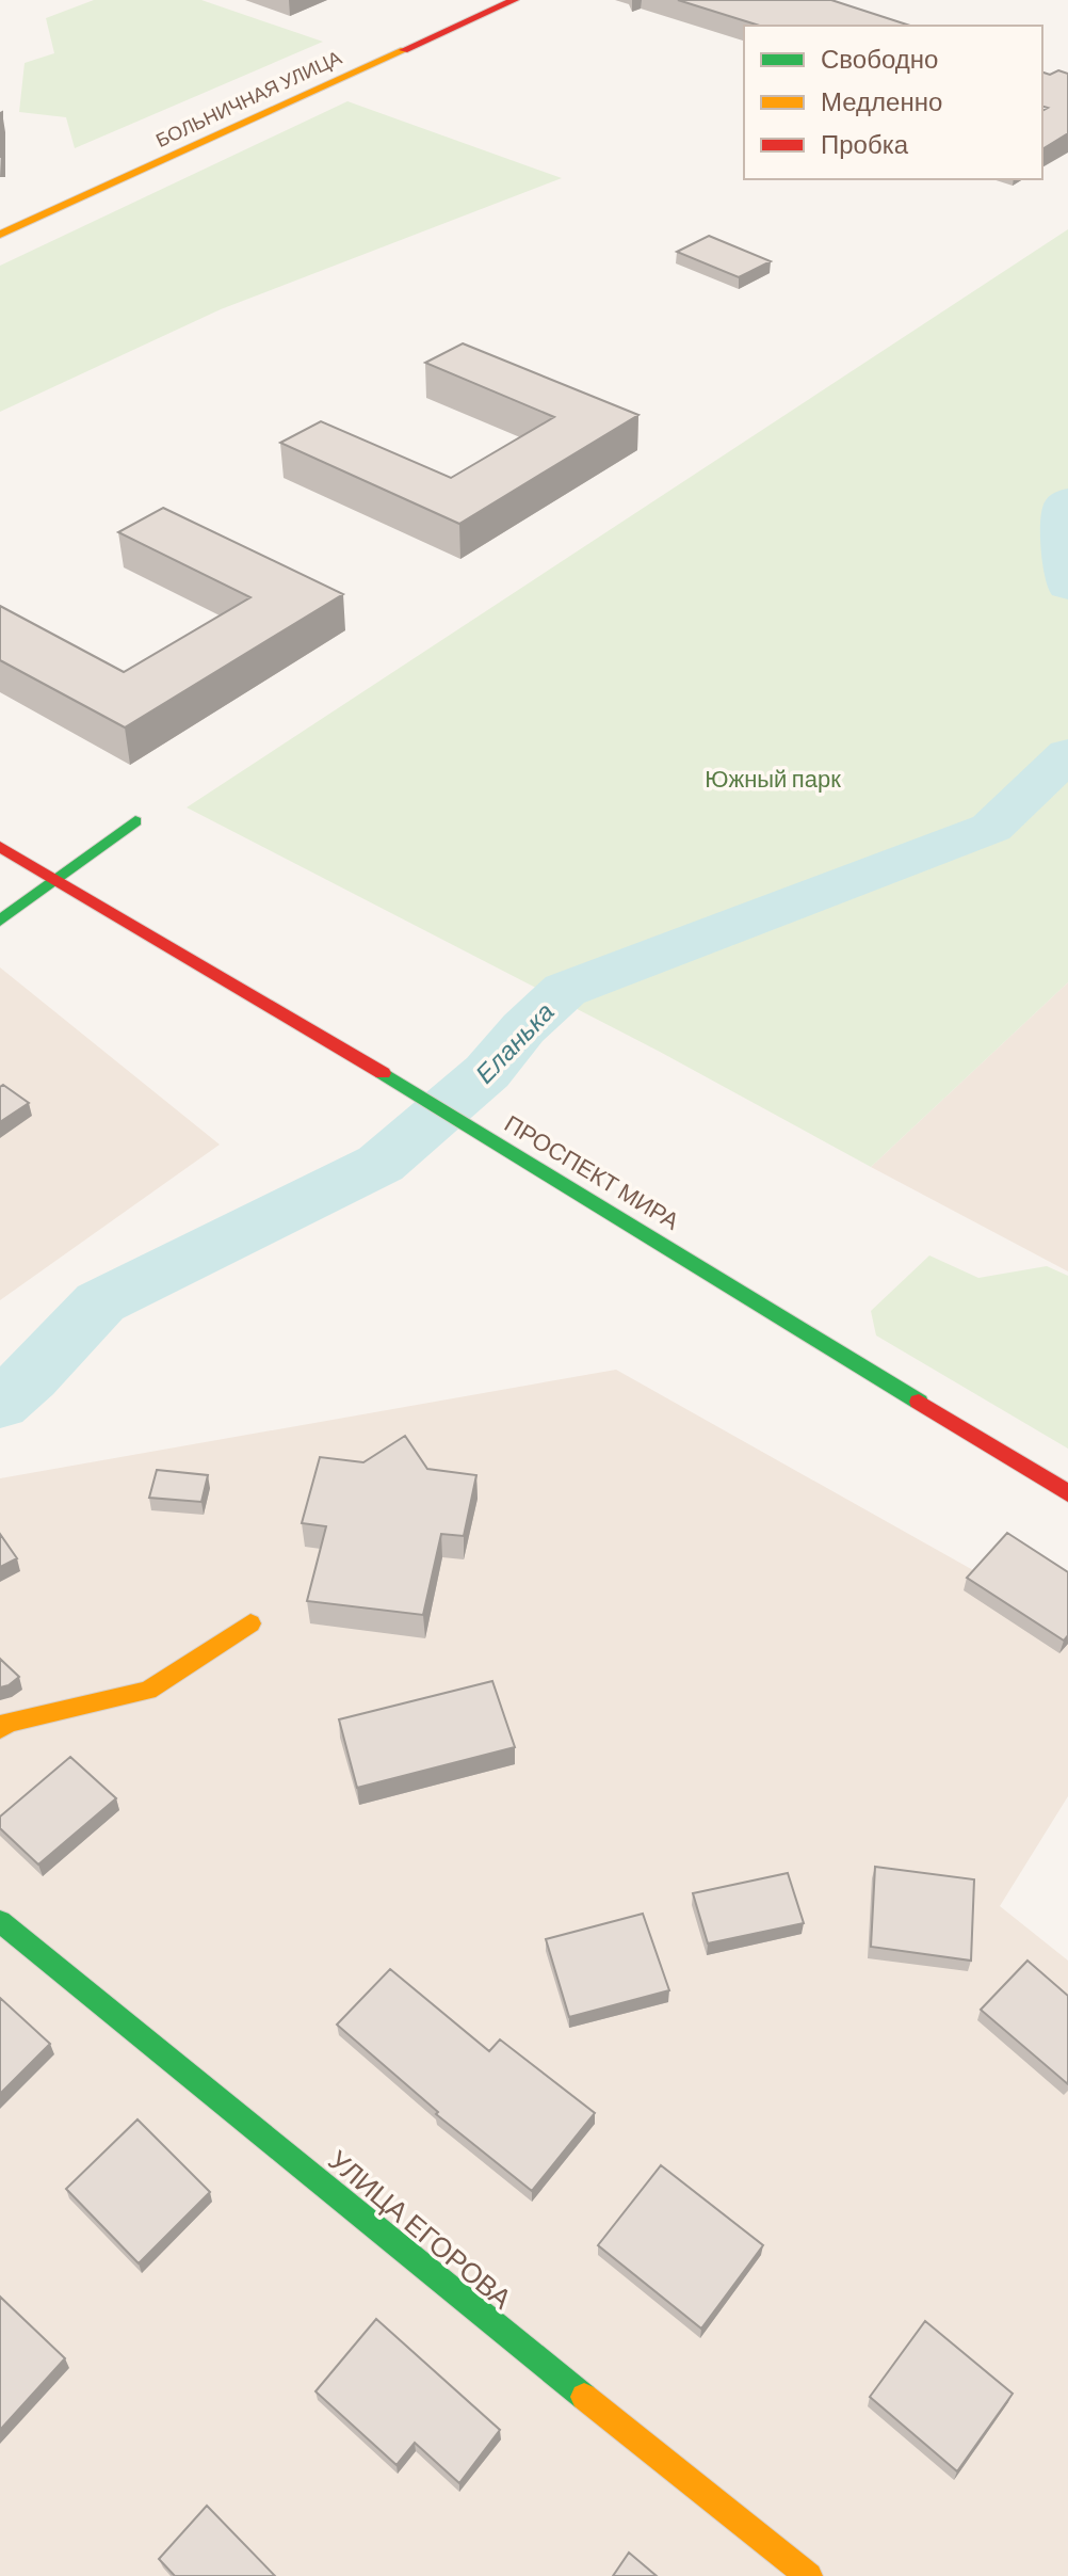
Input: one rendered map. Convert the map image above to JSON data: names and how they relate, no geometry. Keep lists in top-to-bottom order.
{
  "streets": {
    "main road": ["БОЛЬНИЧНАЯ УЛИЦА", "ПРОСПЕКТ МИРА", "УЛИЦА ЕГОРОВА"]
  },
  "water": ["Еланька"],
  "parks": ["Южный парк"],
  "legend": ["Свободно", "Медленно", "Пробка"]
}
